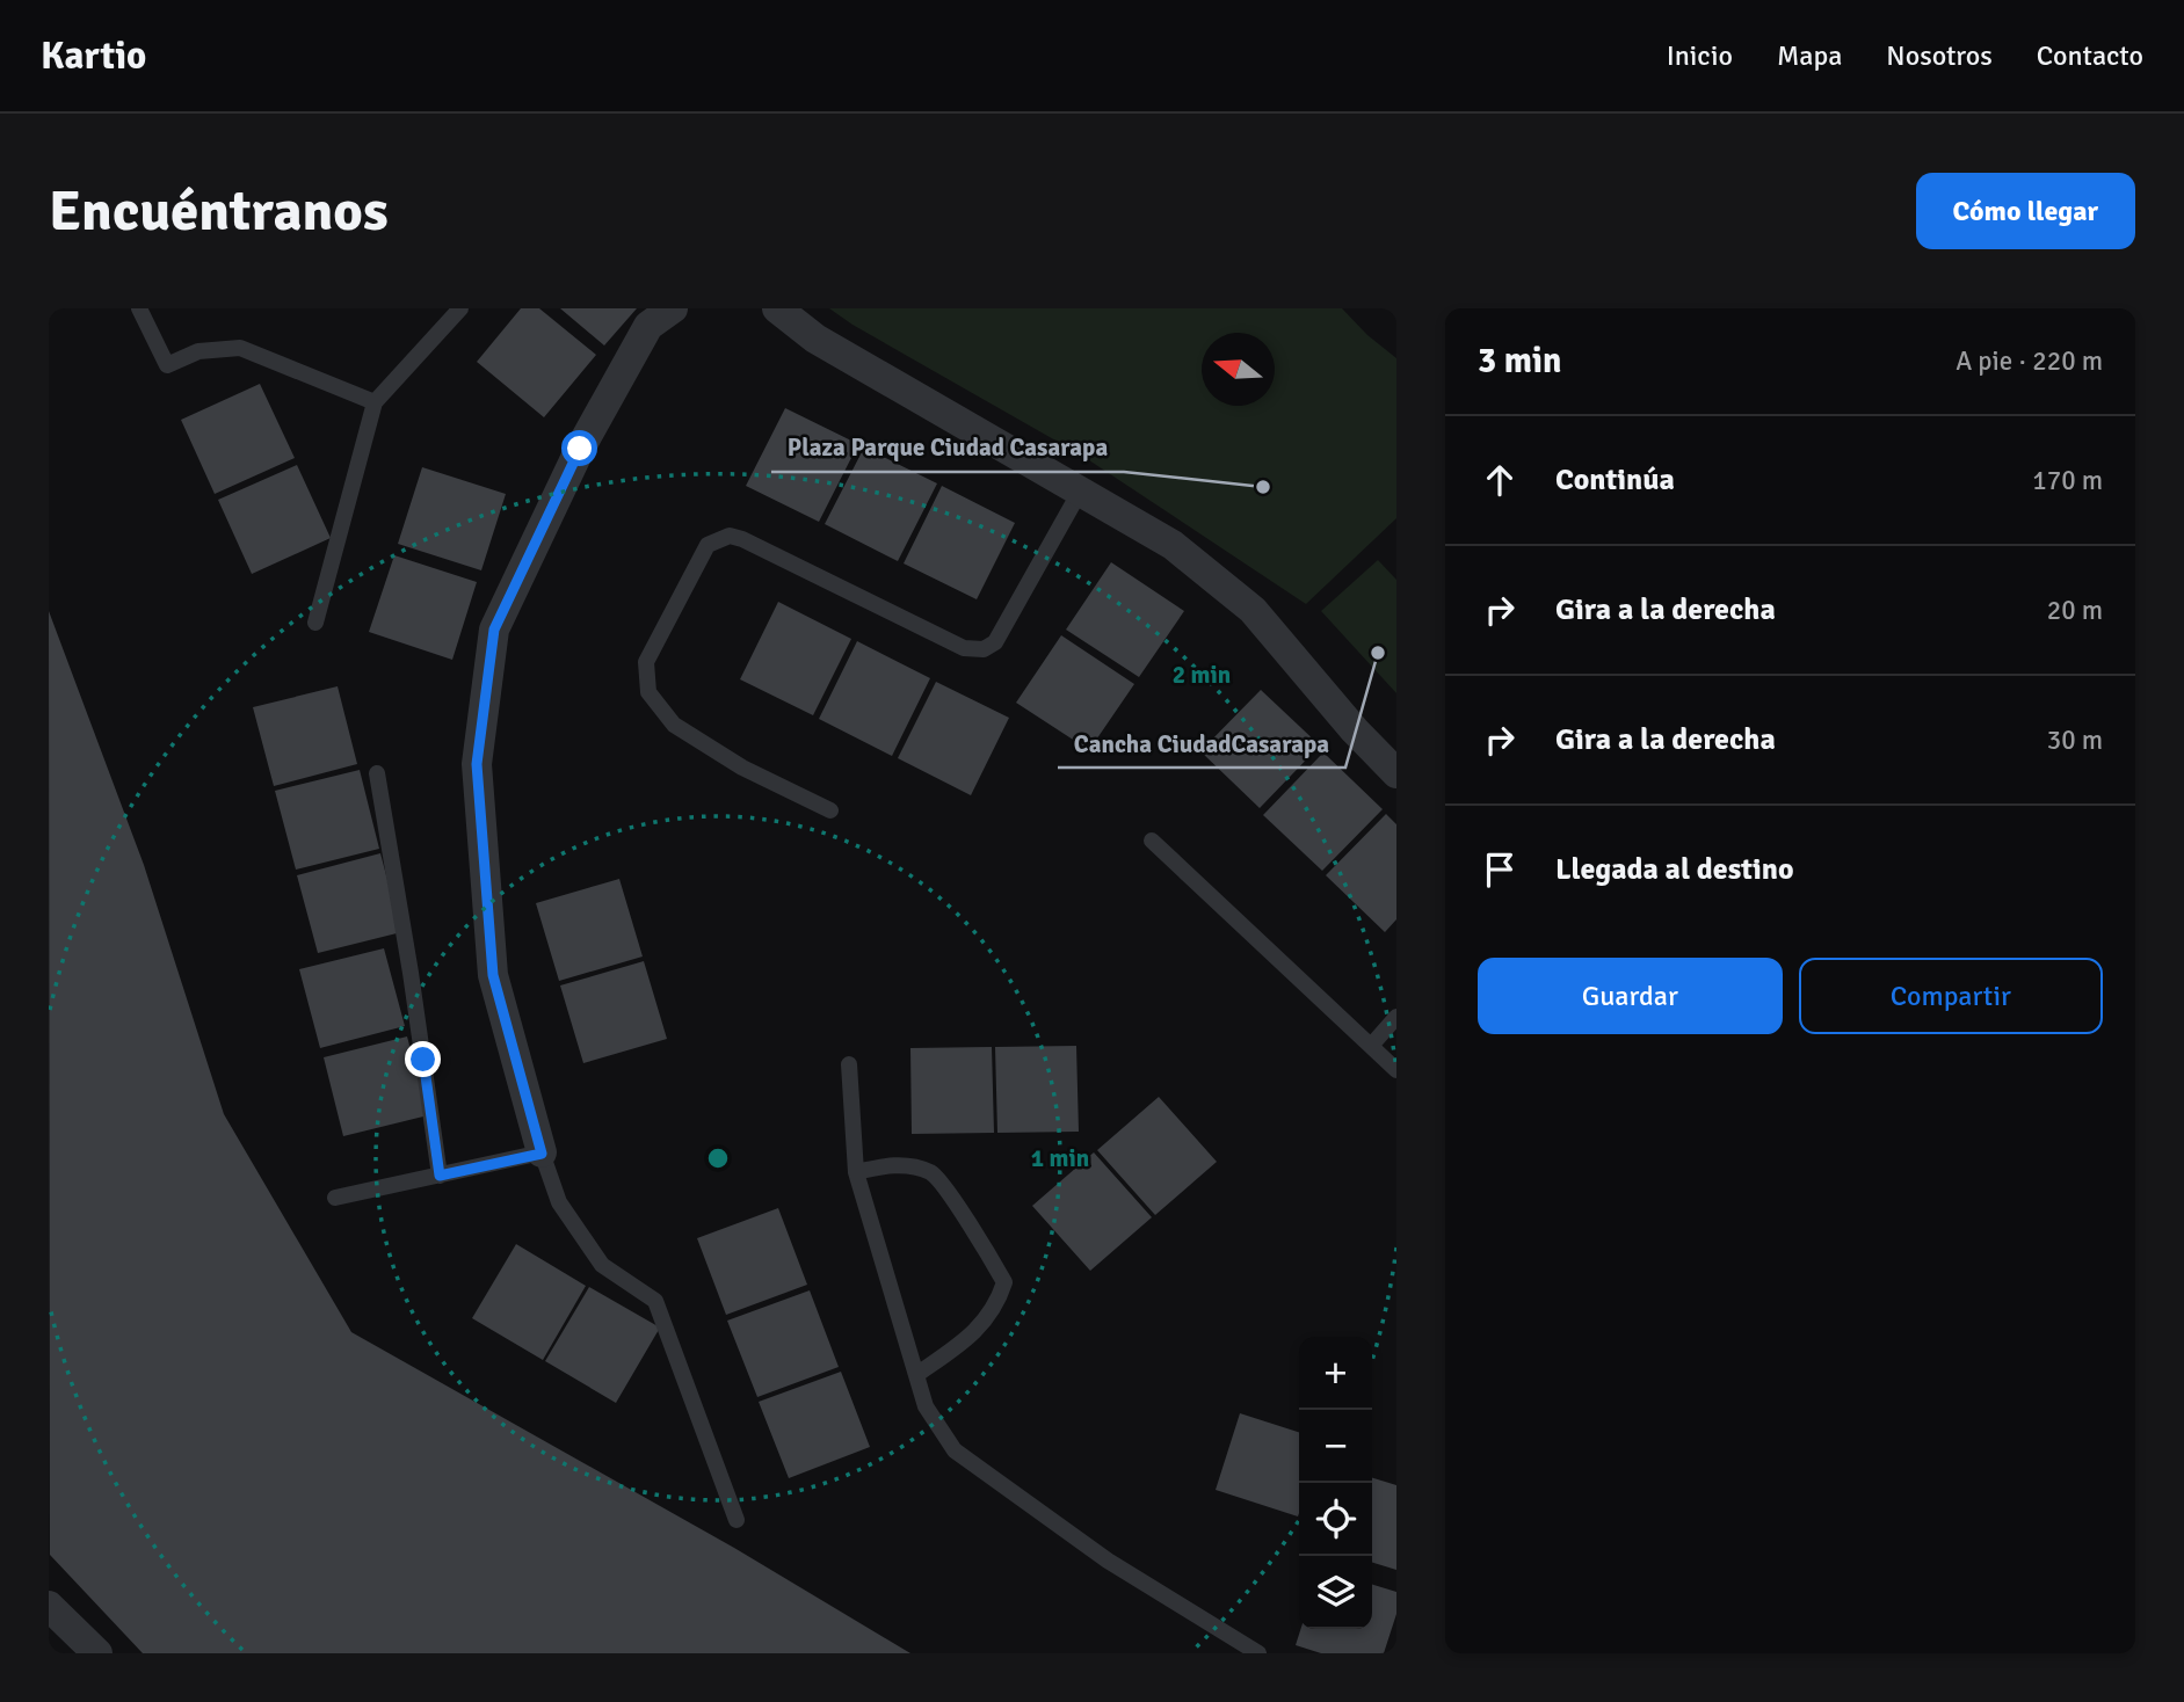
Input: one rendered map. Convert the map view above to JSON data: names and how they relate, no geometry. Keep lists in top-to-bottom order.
{
  "places": ["Plaza Parque Ciudad Casarapa", "Cancha CiudadCasarapa"],
  "north": "left",
  "page": {
    "header": "Kartio",
    "nav": [
      "Inicio",
      "Mapa",
      "Nosotros",
      "Contacto"
    ],
    "buttons": [
      "Cómo llegar",
      ["Guardar", "Compartir"]
    ],
    "title": "Encuéntranos",
    "heading": ["3 min", "A pie · 220 m"],
    "list": [
      ["Continúa", "170 m"],
      ["Gira a la derecha", "20 m"],
      ["Gira a la derecha", "30 m"],
      "Llegada al destino"
    ],
    "map_buttons": ["+", "−"]
  },
  "rings": ["2 min", "1 min"]
}
